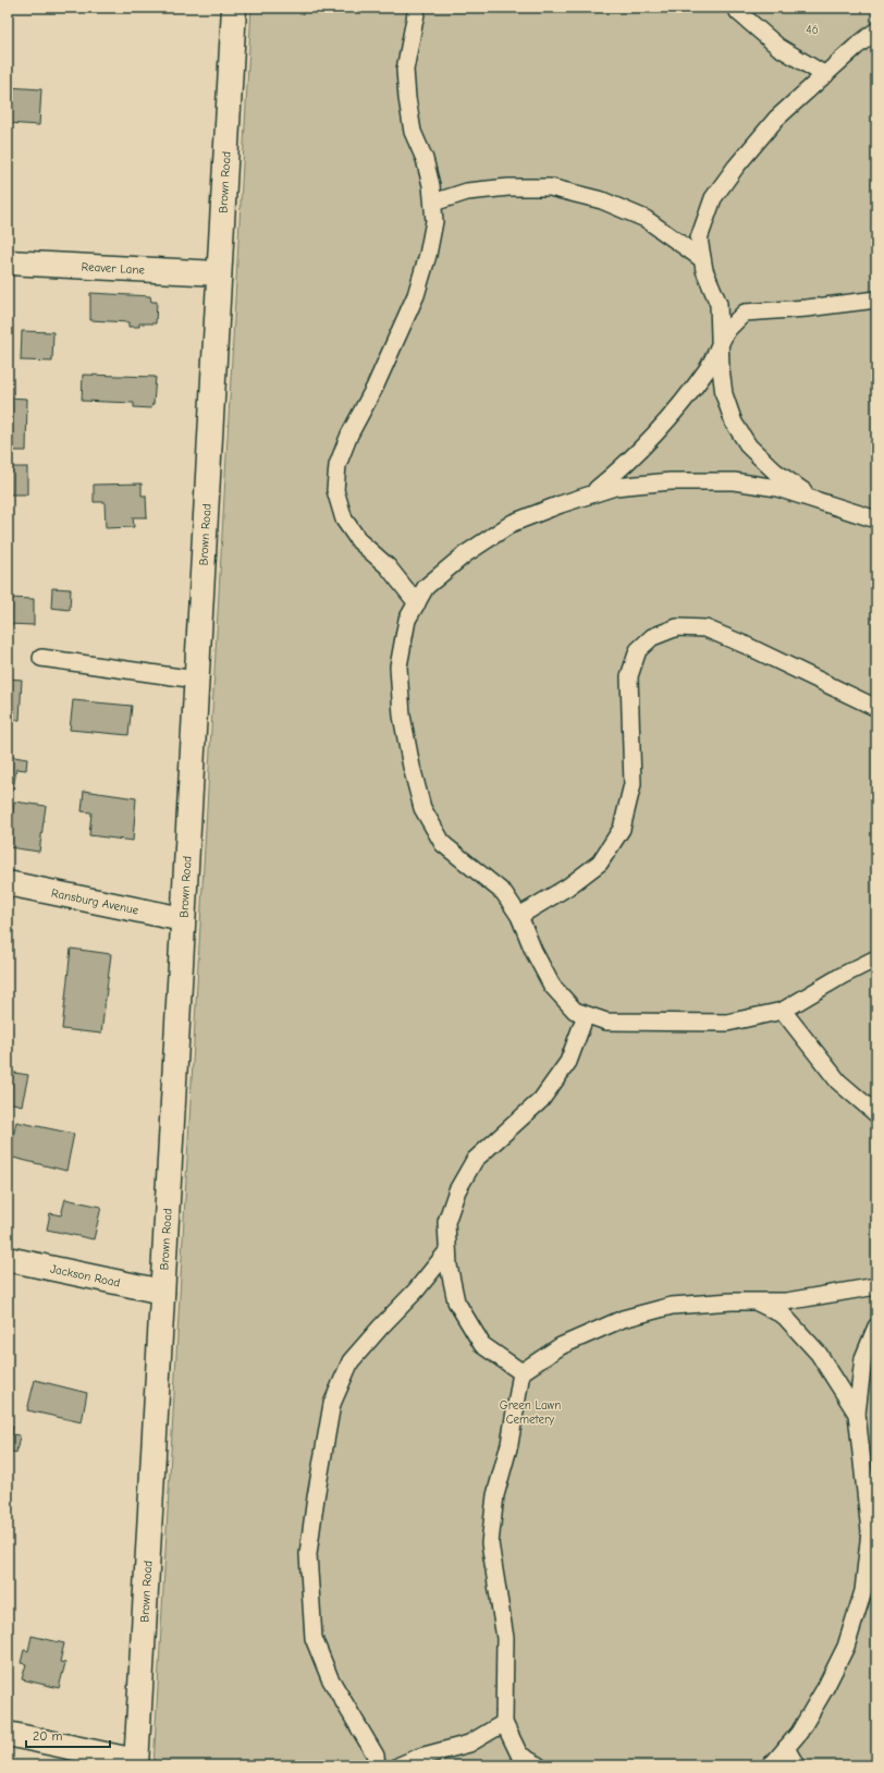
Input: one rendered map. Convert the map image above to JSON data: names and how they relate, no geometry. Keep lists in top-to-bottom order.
{
  "streets": {
    "main road": [
      "Brown Road",
      "Reaver Lane",
      "Ransburg Avenue",
      "Jackson Road"
    ]
  },
  "crossings": [
    ["Brown Road", "Reaver Lane"],
    ["Brown Road", "Ransburg Avenue"],
    ["Brown Road", "Jackson Road"]
  ],
  "parks": ["46", "Green Lawn Cemetery"],
  "scale_bar": "20 m"
}
